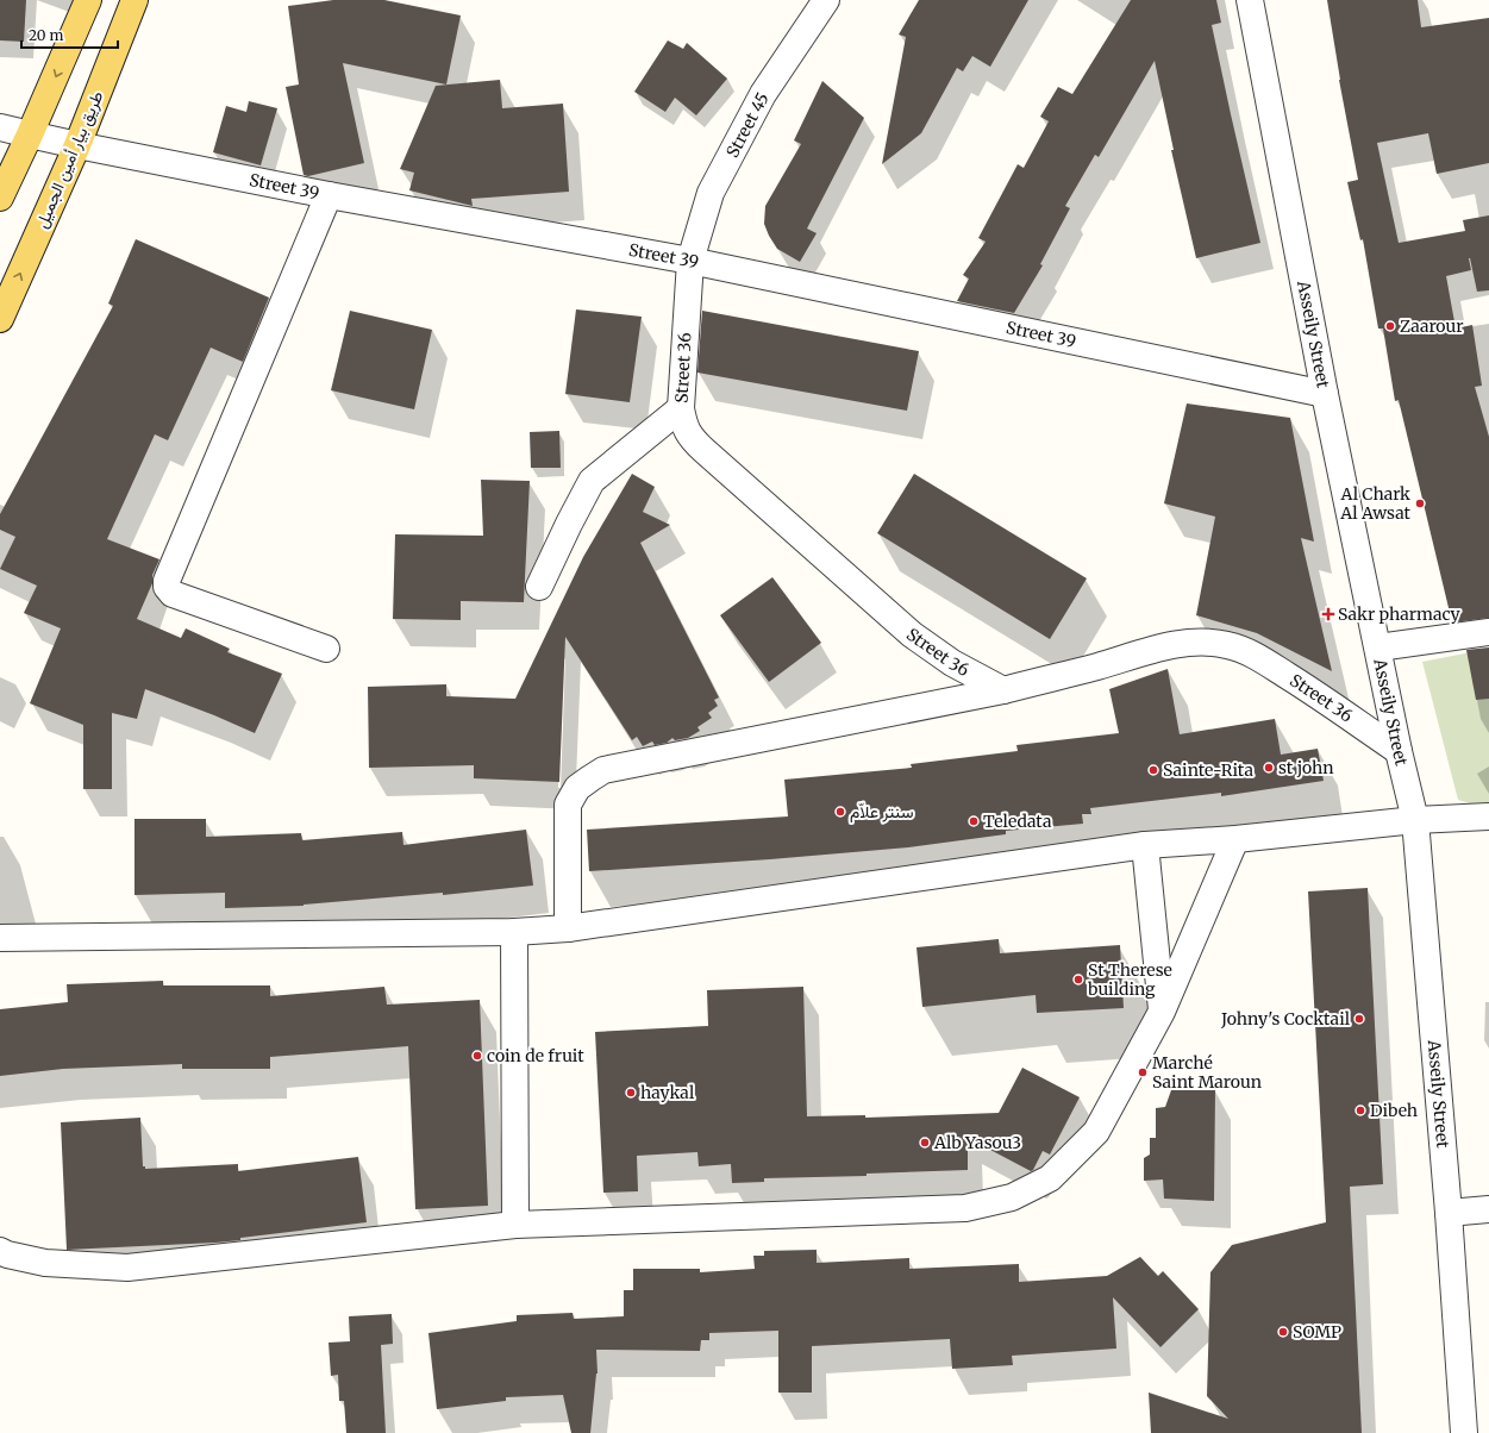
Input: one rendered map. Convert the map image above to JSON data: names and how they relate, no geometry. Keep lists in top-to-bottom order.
{
  "streets": {
    "main road": ["طريق بيار أمين الجميل"],
    "street": [
      "Street 45",
      "Street 39",
      "Asseily Street",
      "Street 36"
    ]
  },
  "crossings": [
    ["Street 45", "Street 39"],
    ["Street 45", "Street 36"],
    ["طريق بيار أمين الجميل", "Street 39"],
    ["Street 39", "Asseily Street"],
    ["Street 39", "Street 36"],
    ["Asseily Street", "Street 36"]
  ],
  "places": {
    "other": [
      "Zaarour",
      "Al Chark Al Awsat",
      "st john",
      "Sainte-Rita",
      "سنتر علاّم",
      "Teledata",
      "St Therese building",
      "Johny's Cocktail",
      "coin de fruit",
      "Marché Saint Maroun",
      "haykal",
      "Dibeh",
      "Alb Yasou3",
      "SOMP"
    ],
    "health": ["Sakr pharmacy"]
  },
  "scale_bar": "20 m"
}
